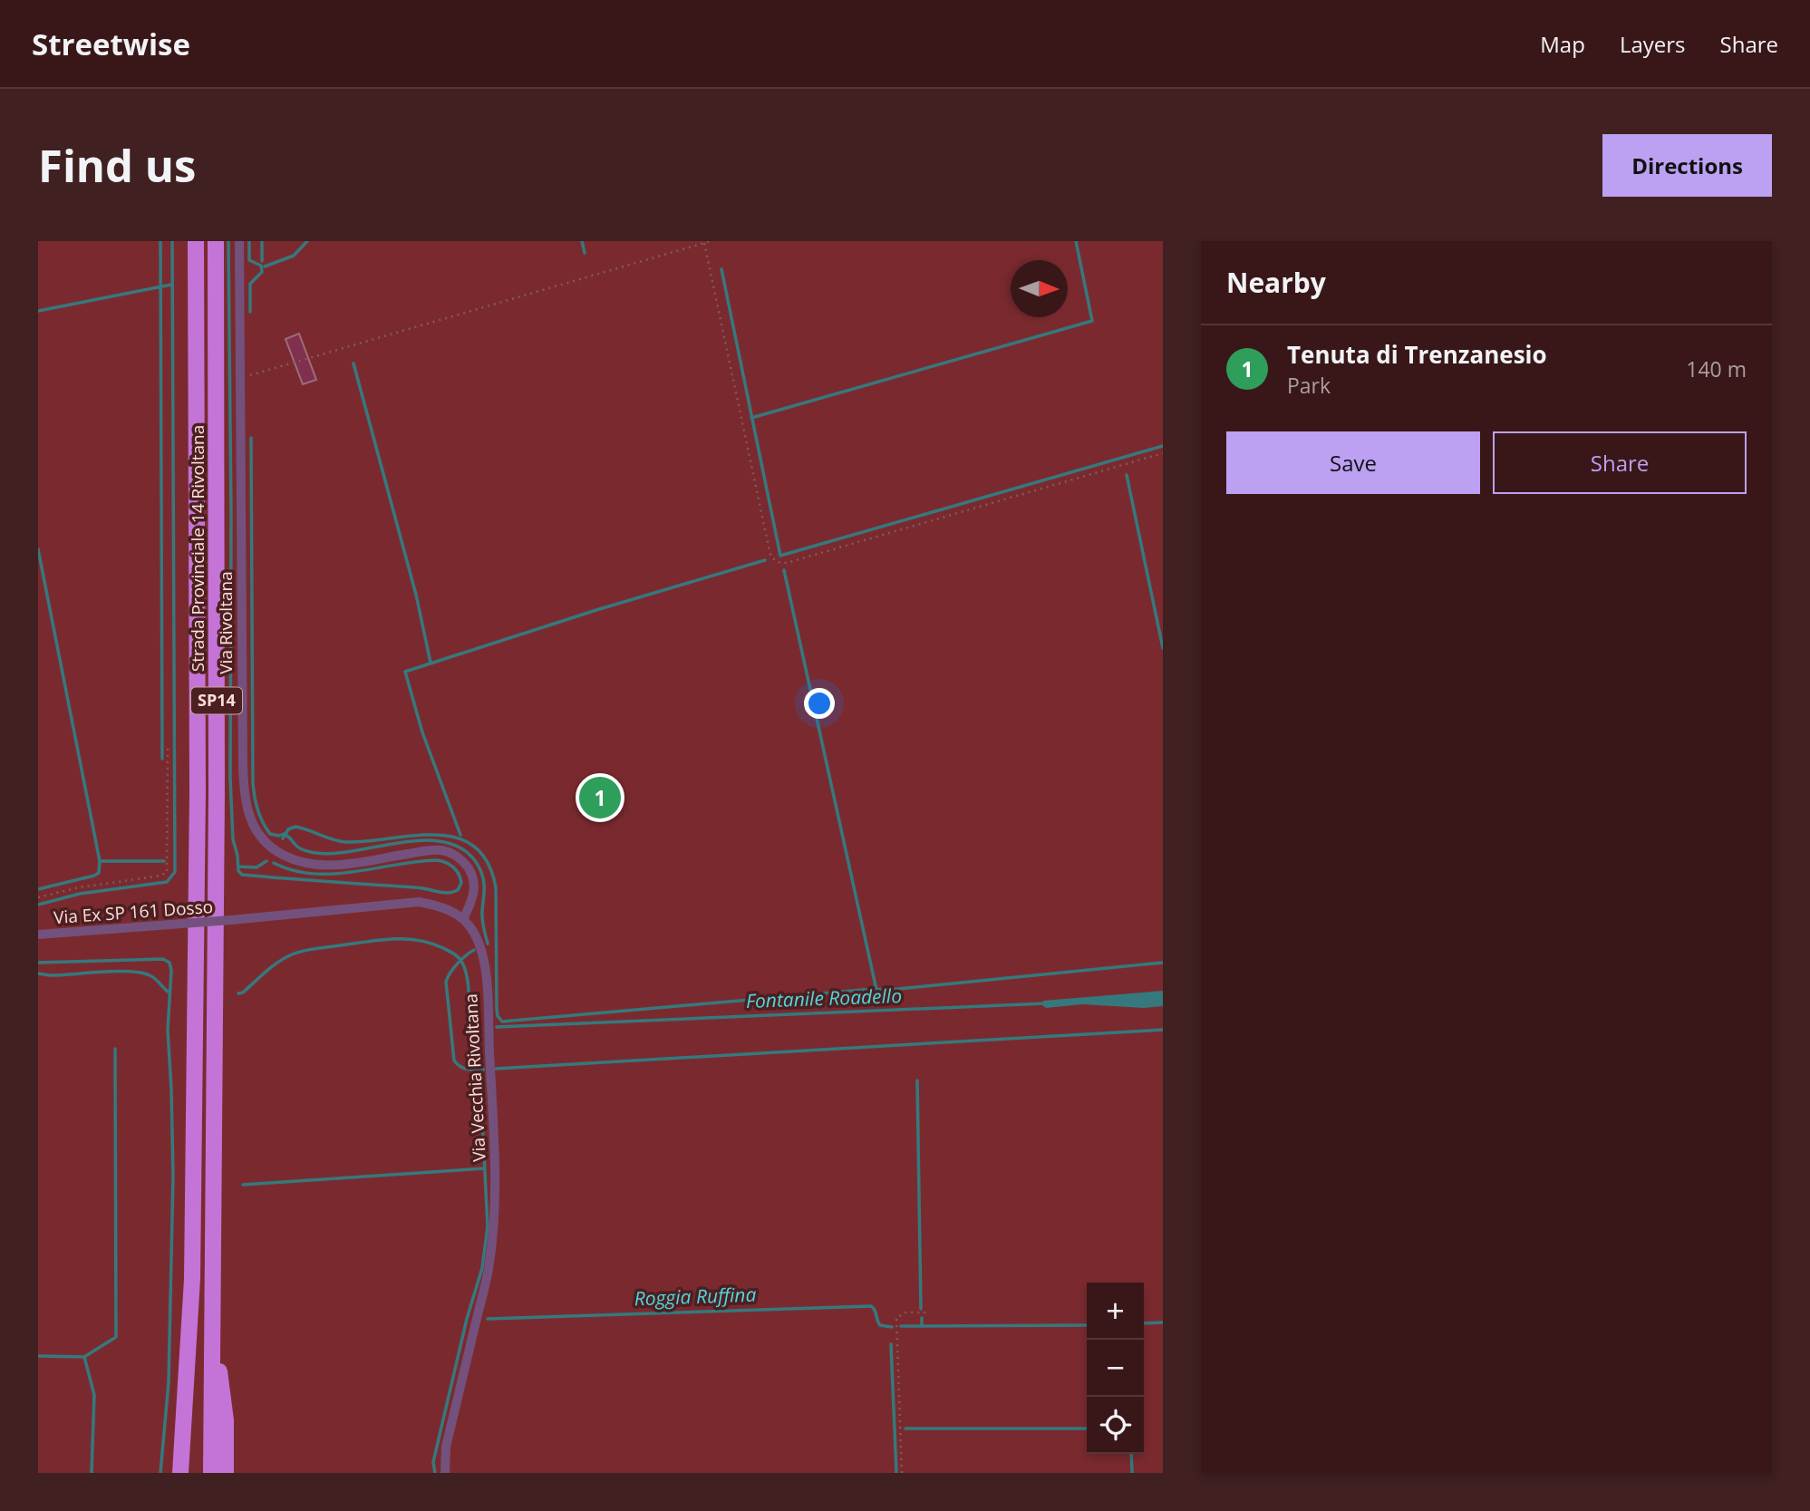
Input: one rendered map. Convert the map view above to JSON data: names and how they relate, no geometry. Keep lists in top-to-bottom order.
{
  "streets": {
    "highway": ["Strada Provinciale 14 Rivoltana", "SP14"],
    "street": ["Via Rivoltana", "Via Ex SP 161 Dosso", "Via Vecchia Rivoltana"]
  },
  "crossings": [
    ["Via Rivoltana", "Via Ex SP 161 Dosso"],
    ["Via Rivoltana", "Via Vecchia Rivoltana"],
    ["Via Ex SP 161 Dosso", "Via Vecchia Rivoltana"]
  ],
  "water": ["Fontanile Roadello", "Roggia Ruffina"],
  "north": "right",
  "page": {
    "header": "Streetwise",
    "nav": ["Map", "Layers", "Share"],
    "buttons": [
      "Directions",
      ["Save", "Share"]
    ],
    "title": "Find us",
    "heading": "Nearby",
    "list": [
      {
        "mark": "1",
        "name": "Tenuta di Trenzanesio",
        "note": "Park",
        "value": "140 m"
      }
    ],
    "pins": "1",
    "map_buttons": ["+", "−"]
  }
}
